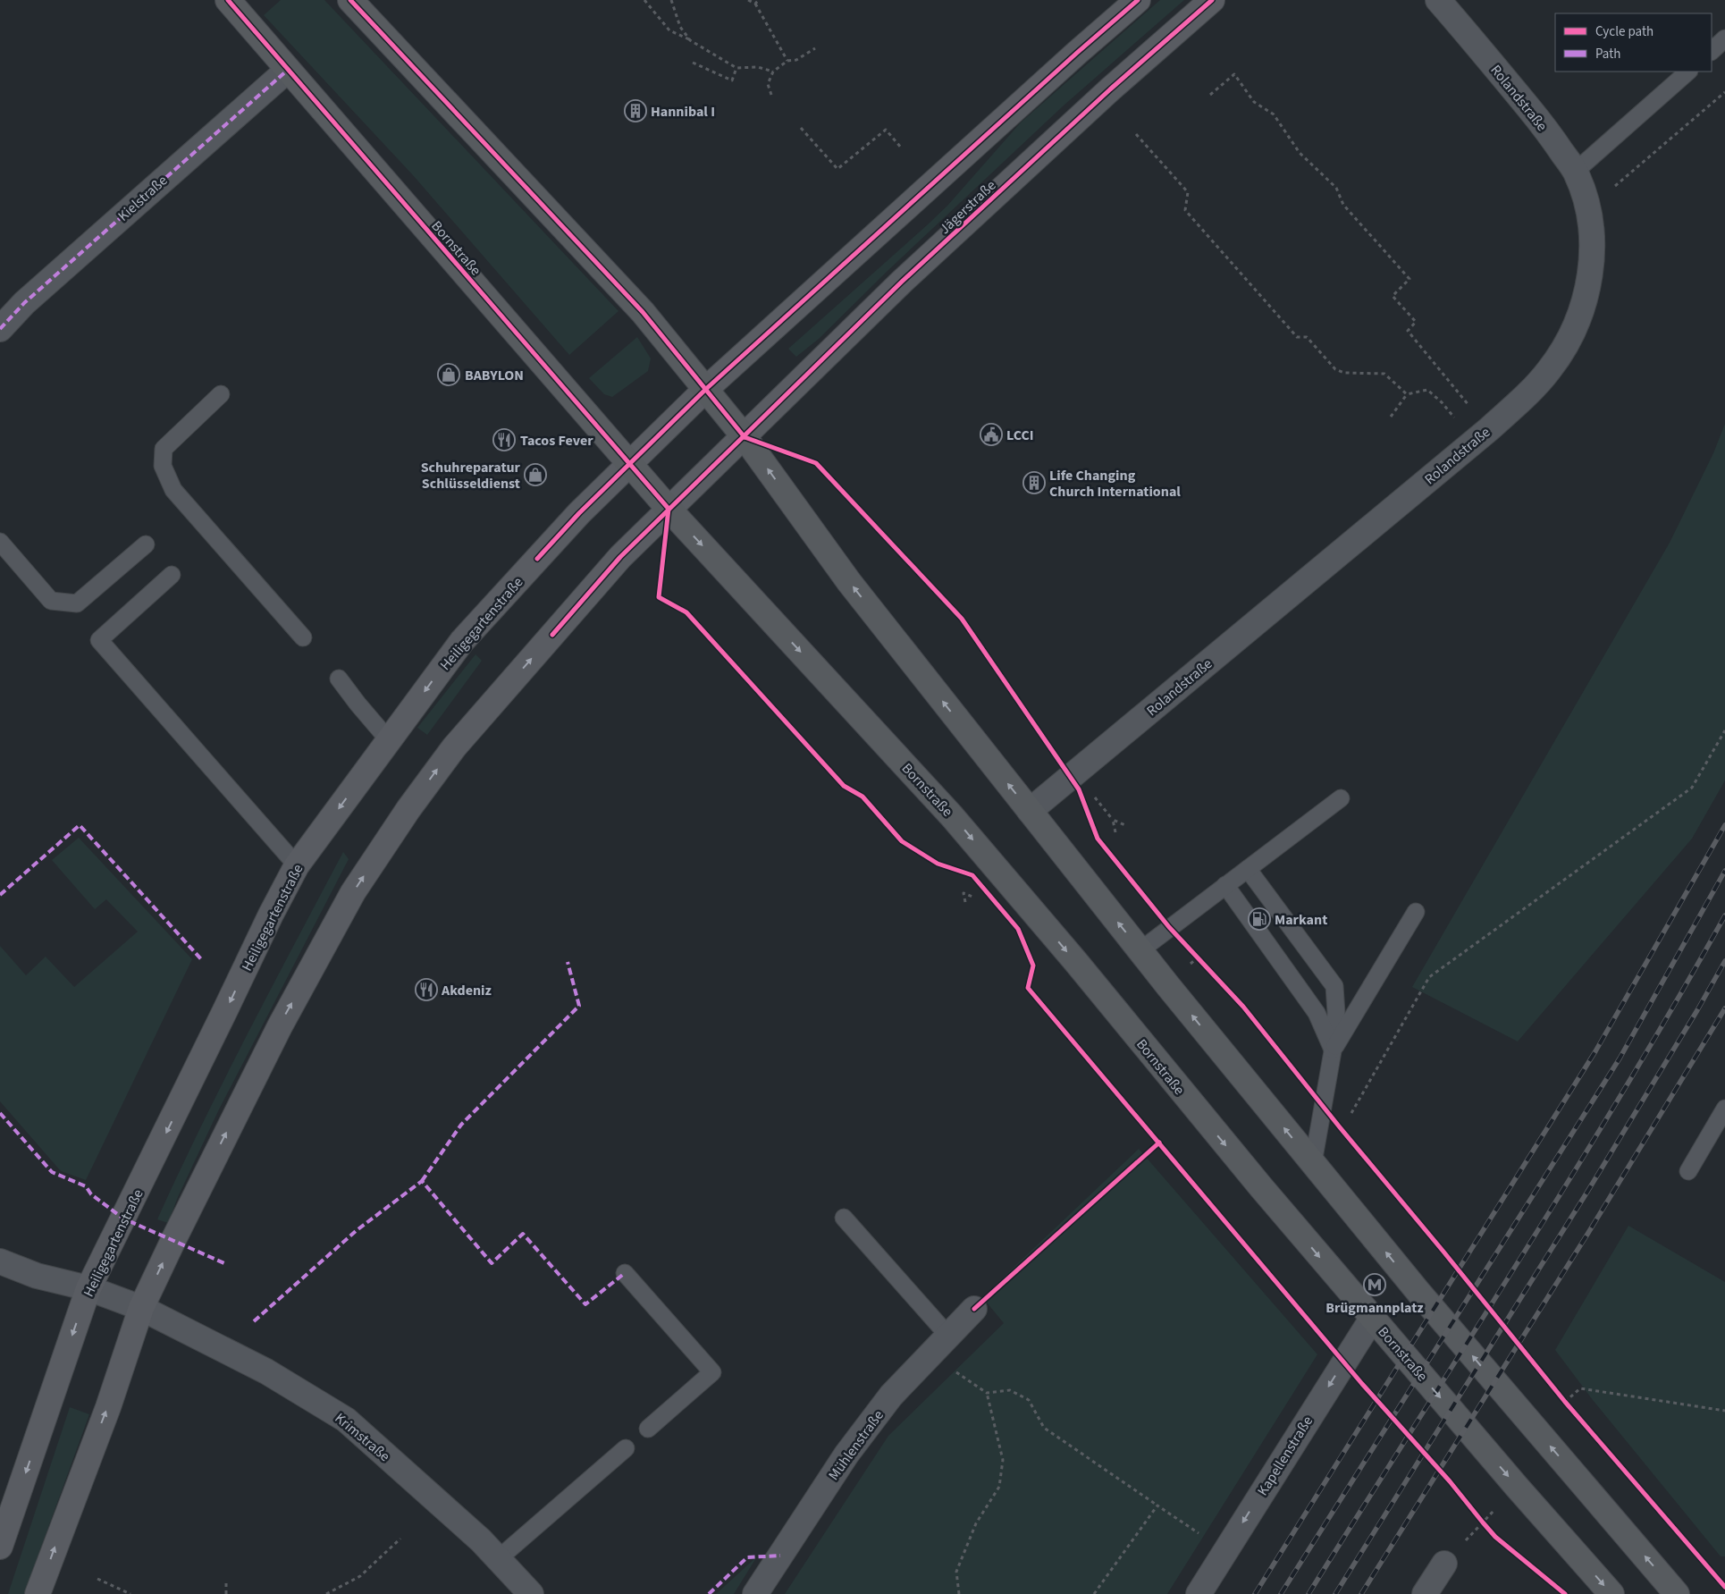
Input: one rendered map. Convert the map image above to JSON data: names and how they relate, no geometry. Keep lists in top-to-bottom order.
{
  "streets": {
    "main road": ["Jägerstraße", "Bornstraße", "Heiligegartenstraße"],
    "street": [
      "Rolandstraße",
      "Kielstraße",
      "Krimstraße",
      "Mühlenstraße",
      "Kapellenstraße"
    ]
  },
  "crossings": [
    ["Kielstraße", "Bornstraße"],
    ["Bornstraße", "Heiligegartenstraße"],
    ["Bornstraße", "Kapellenstraße"],
    ["Heiligegartenstraße", "Krimstraße"]
  ],
  "one_way": ["Kapellenstraße"],
  "places": {
    "building": ["Hannibal I", "Life Changing Church International"],
    "shop": ["BABYLON", "Schuhreparatur Schlüsseldienst"],
    "public building": ["LCCI"],
    "restaurant": ["Tacos Fever", "Akdeniz"],
    "fuel station": ["Markant"],
    "metro station": ["Brügmannplatz"]
  },
  "legend": ["Cycle path", "Path"]
}
